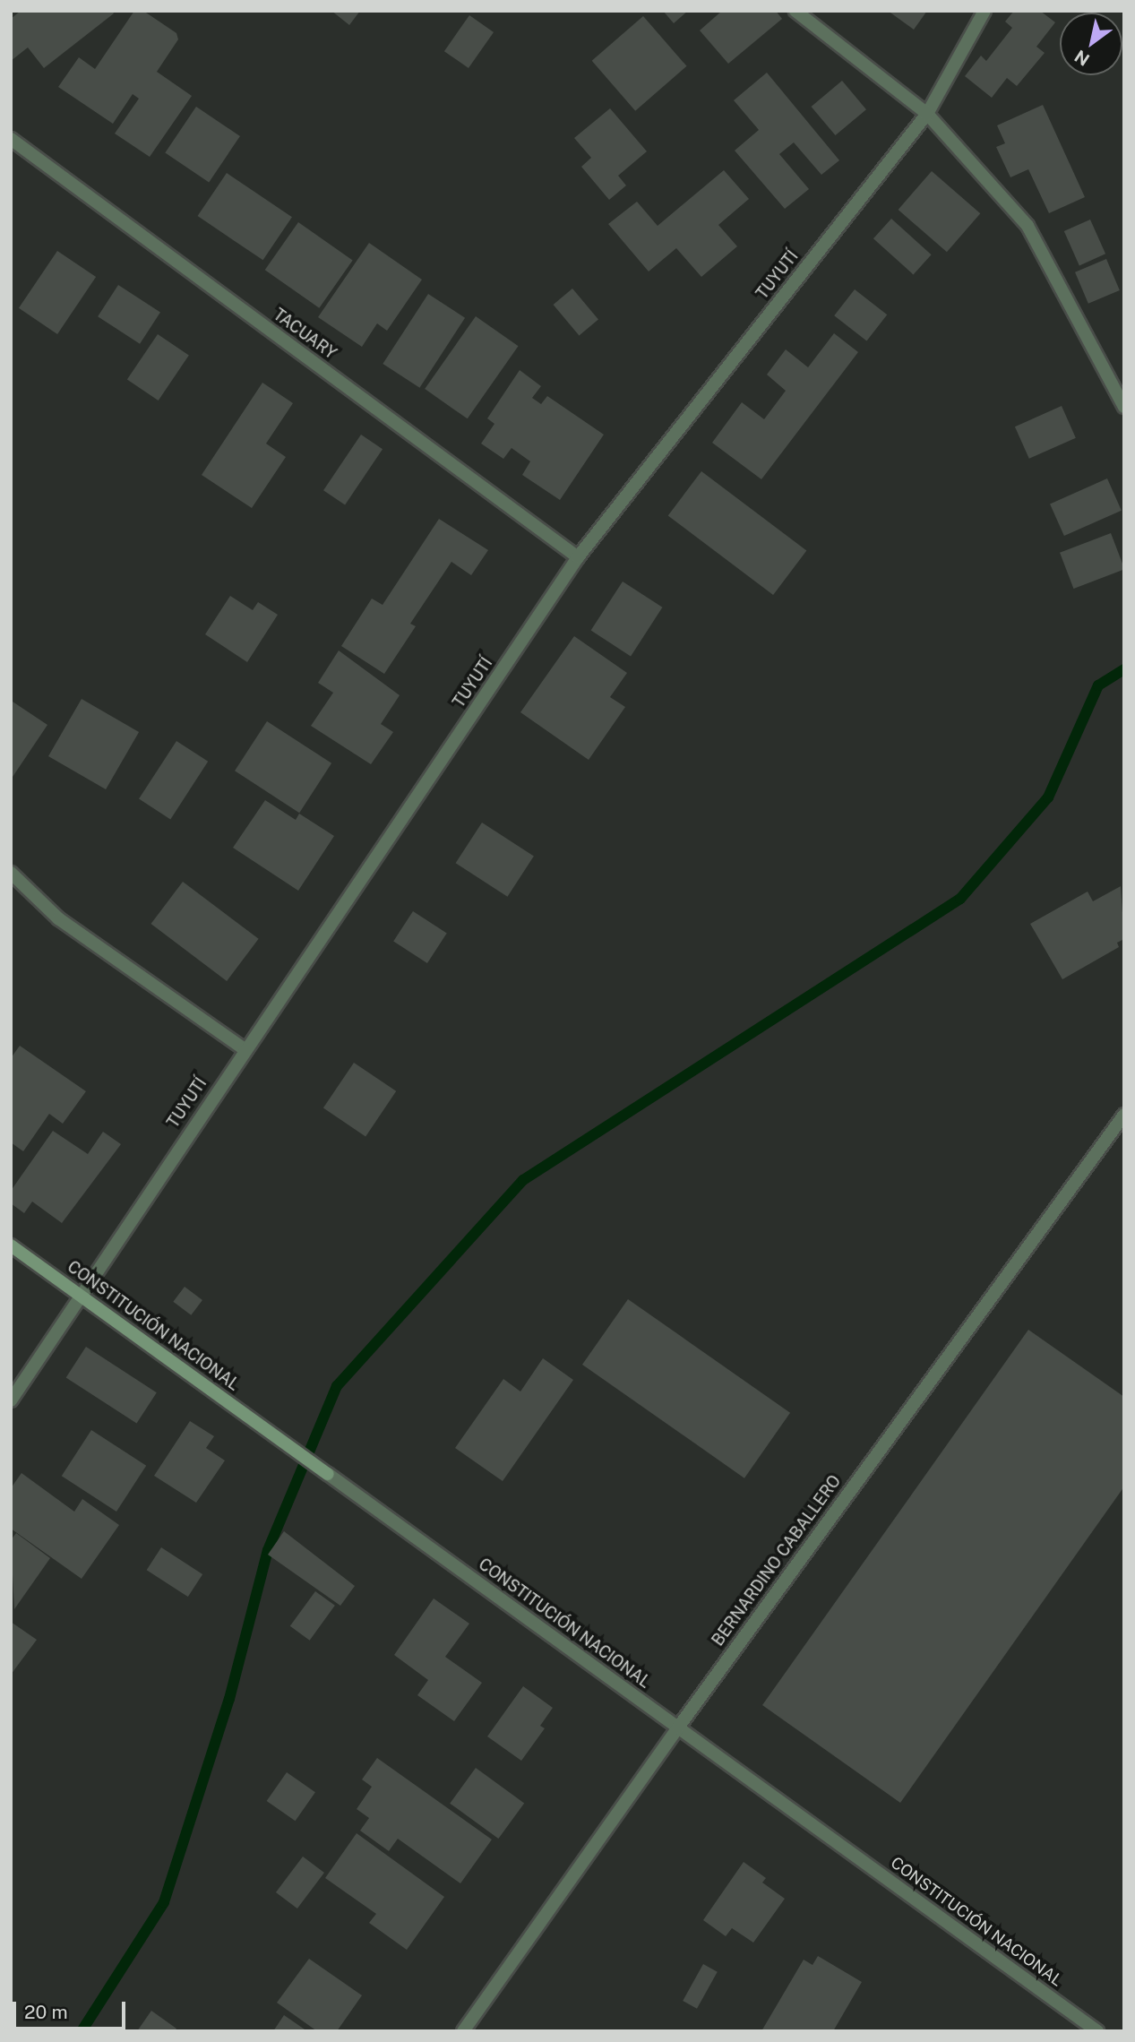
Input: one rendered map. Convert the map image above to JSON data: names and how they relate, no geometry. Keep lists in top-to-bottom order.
{
  "streets": {
    "street": [
      "TUYUTÍ",
      "TACUARY",
      "CONSTITUCIÓN NACIONAL",
      "BERNARDINO CABALLERO"
    ]
  },
  "crossings": [
    ["TUYUTÍ", "TACUARY"],
    ["TUYUTÍ", "CONSTITUCIÓN NACIONAL"],
    ["CONSTITUCIÓN NACIONAL", "BERNARDINO CABALLERO"]
  ],
  "scale_bar": "20 m",
  "north": "bottom left"
}
